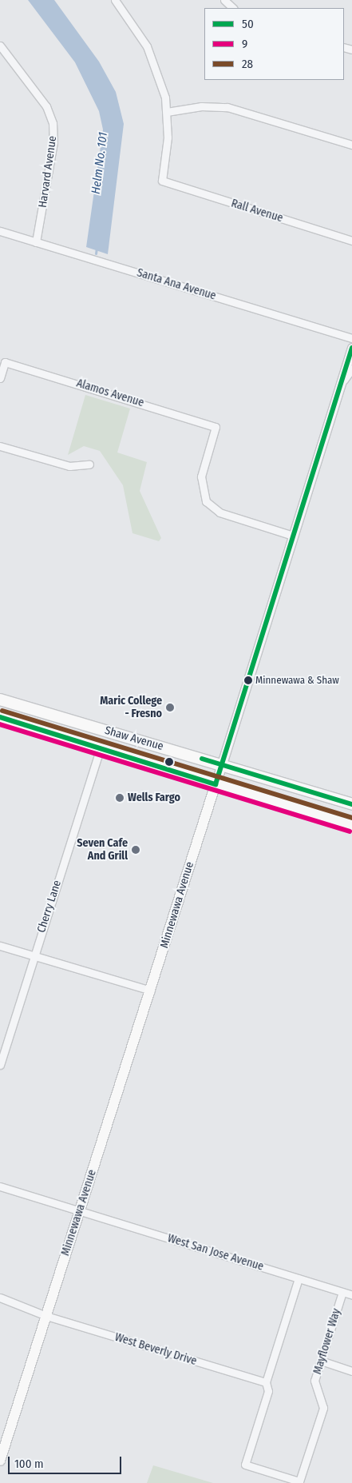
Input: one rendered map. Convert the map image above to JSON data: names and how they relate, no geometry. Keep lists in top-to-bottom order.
{
  "streets": {
    "main road": ["Shaw Avenue", "Minnewawa Avenue"],
    "street": [
      "Harvard Avenue",
      "Rall Avenue",
      "Santa Ana Avenue",
      "Alamos Avenue",
      "Cherry Lane",
      "West San Jose Avenue",
      "Mayflower Way",
      "West Beverly Drive"
    ]
  },
  "crossings": [
    ["Harvard Avenue", "Santa Ana Avenue"],
    ["Alamos Avenue", "Minnewawa Avenue"],
    ["Shaw Avenue", "Minnewawa Avenue"],
    ["Shaw Avenue", "Cherry Lane"],
    ["Minnewawa Avenue", "West San Jose Avenue"],
    ["Minnewawa Avenue", "West Beverly Drive"],
    ["West San Jose Avenue", "Mayflower Way"],
    ["Mayflower Way", "West Beverly Drive"]
  ],
  "water": ["Helm No. 101"],
  "places": [
    "Minnewawa & Shaw",
    "Maric College - Fresno",
    "Wells Fargo",
    "Seven Cafe And Grill"
  ],
  "lines": ["transit line 50", "transit line 28", "transit line 9"],
  "legend": ["50", "9", "28"],
  "scale_bar": "100 m"
}
